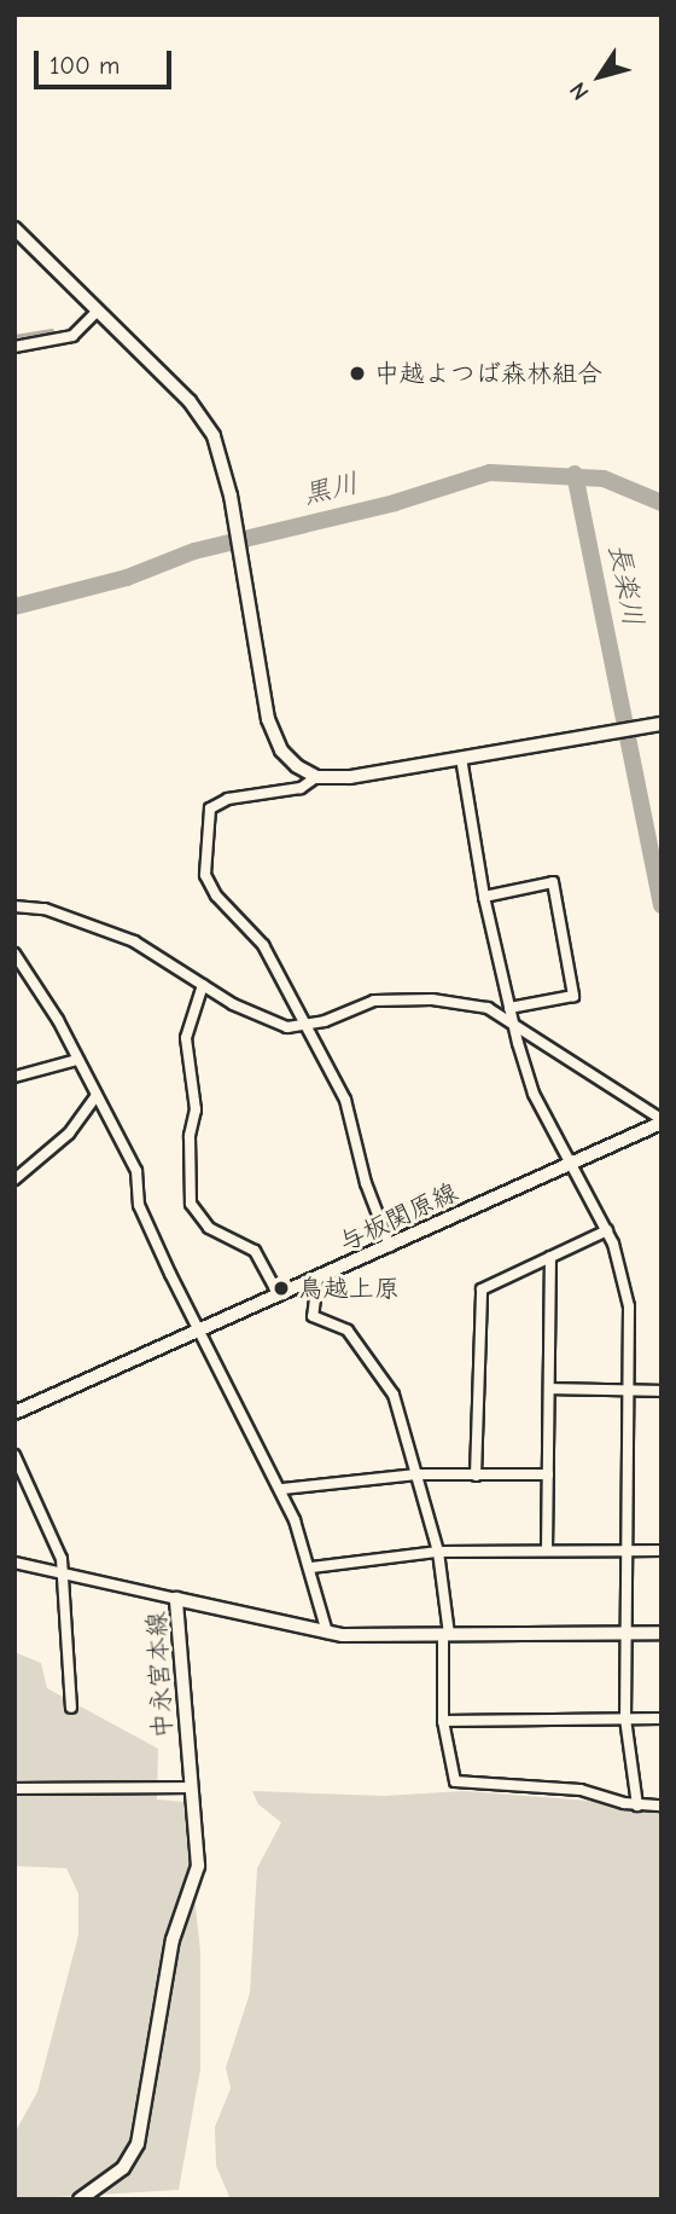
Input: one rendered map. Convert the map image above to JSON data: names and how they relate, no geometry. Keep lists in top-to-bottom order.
{
  "streets": {
    "main road": ["与板関原線", "中永宮本線"]
  },
  "water": ["黒川", "長楽川"],
  "places": ["中越よつば森林組合", "鳥越上原"],
  "scale_bar": "100 m",
  "north": "bottom left"
}
